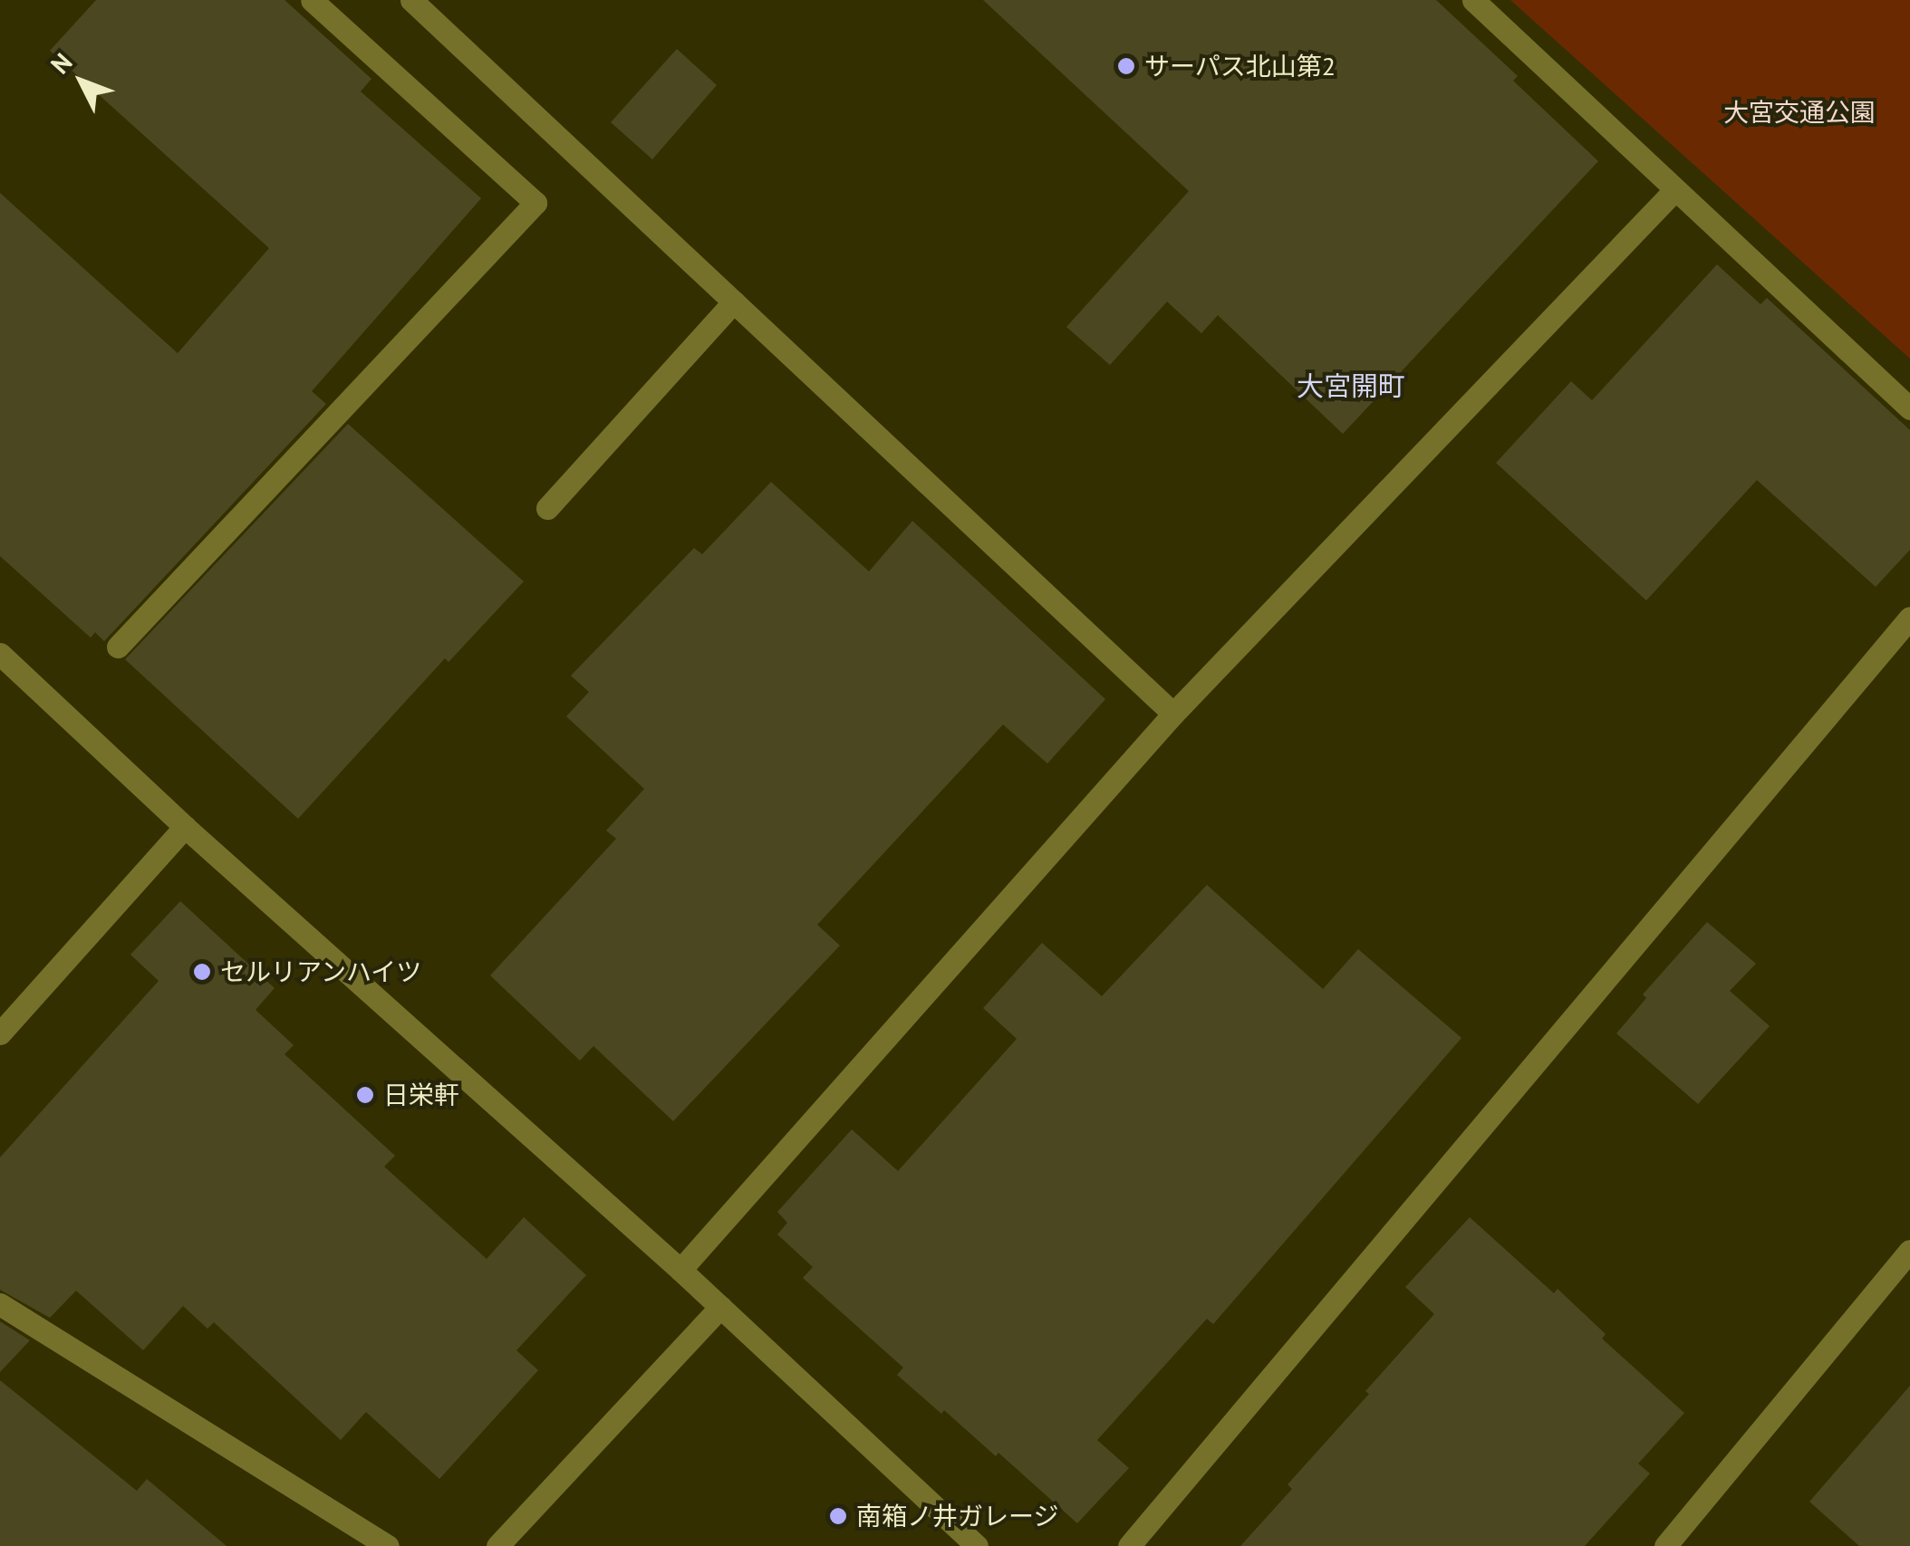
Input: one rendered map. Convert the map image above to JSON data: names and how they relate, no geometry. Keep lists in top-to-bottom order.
{
  "districts": ["大宮開町"],
  "parks": ["大宮交通公園"],
  "places": [
    "サーパス北山第2",
    "セルリアンハイツ",
    "日栄軒",
    "南箱ノ井ガレージ"
  ],
  "north": "top left"
}
